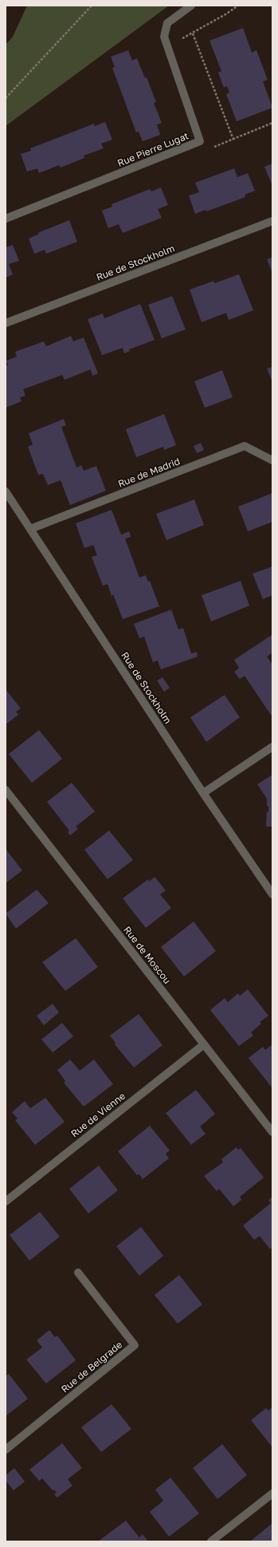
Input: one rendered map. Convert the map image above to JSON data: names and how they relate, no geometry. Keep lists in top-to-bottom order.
{
  "streets": {
    "street": [
      "Rue Pierre Lugat",
      "Rue de Stockholm",
      "Rue de Madrid",
      "Rue de Moscou",
      "Rue de Vienne",
      "Rue de Belgrade"
    ]
  },
  "crossings": [
    ["Rue de Stockholm", "Rue de Madrid"],
    ["Rue de Moscou", "Rue de Vienne"]
  ]
}
